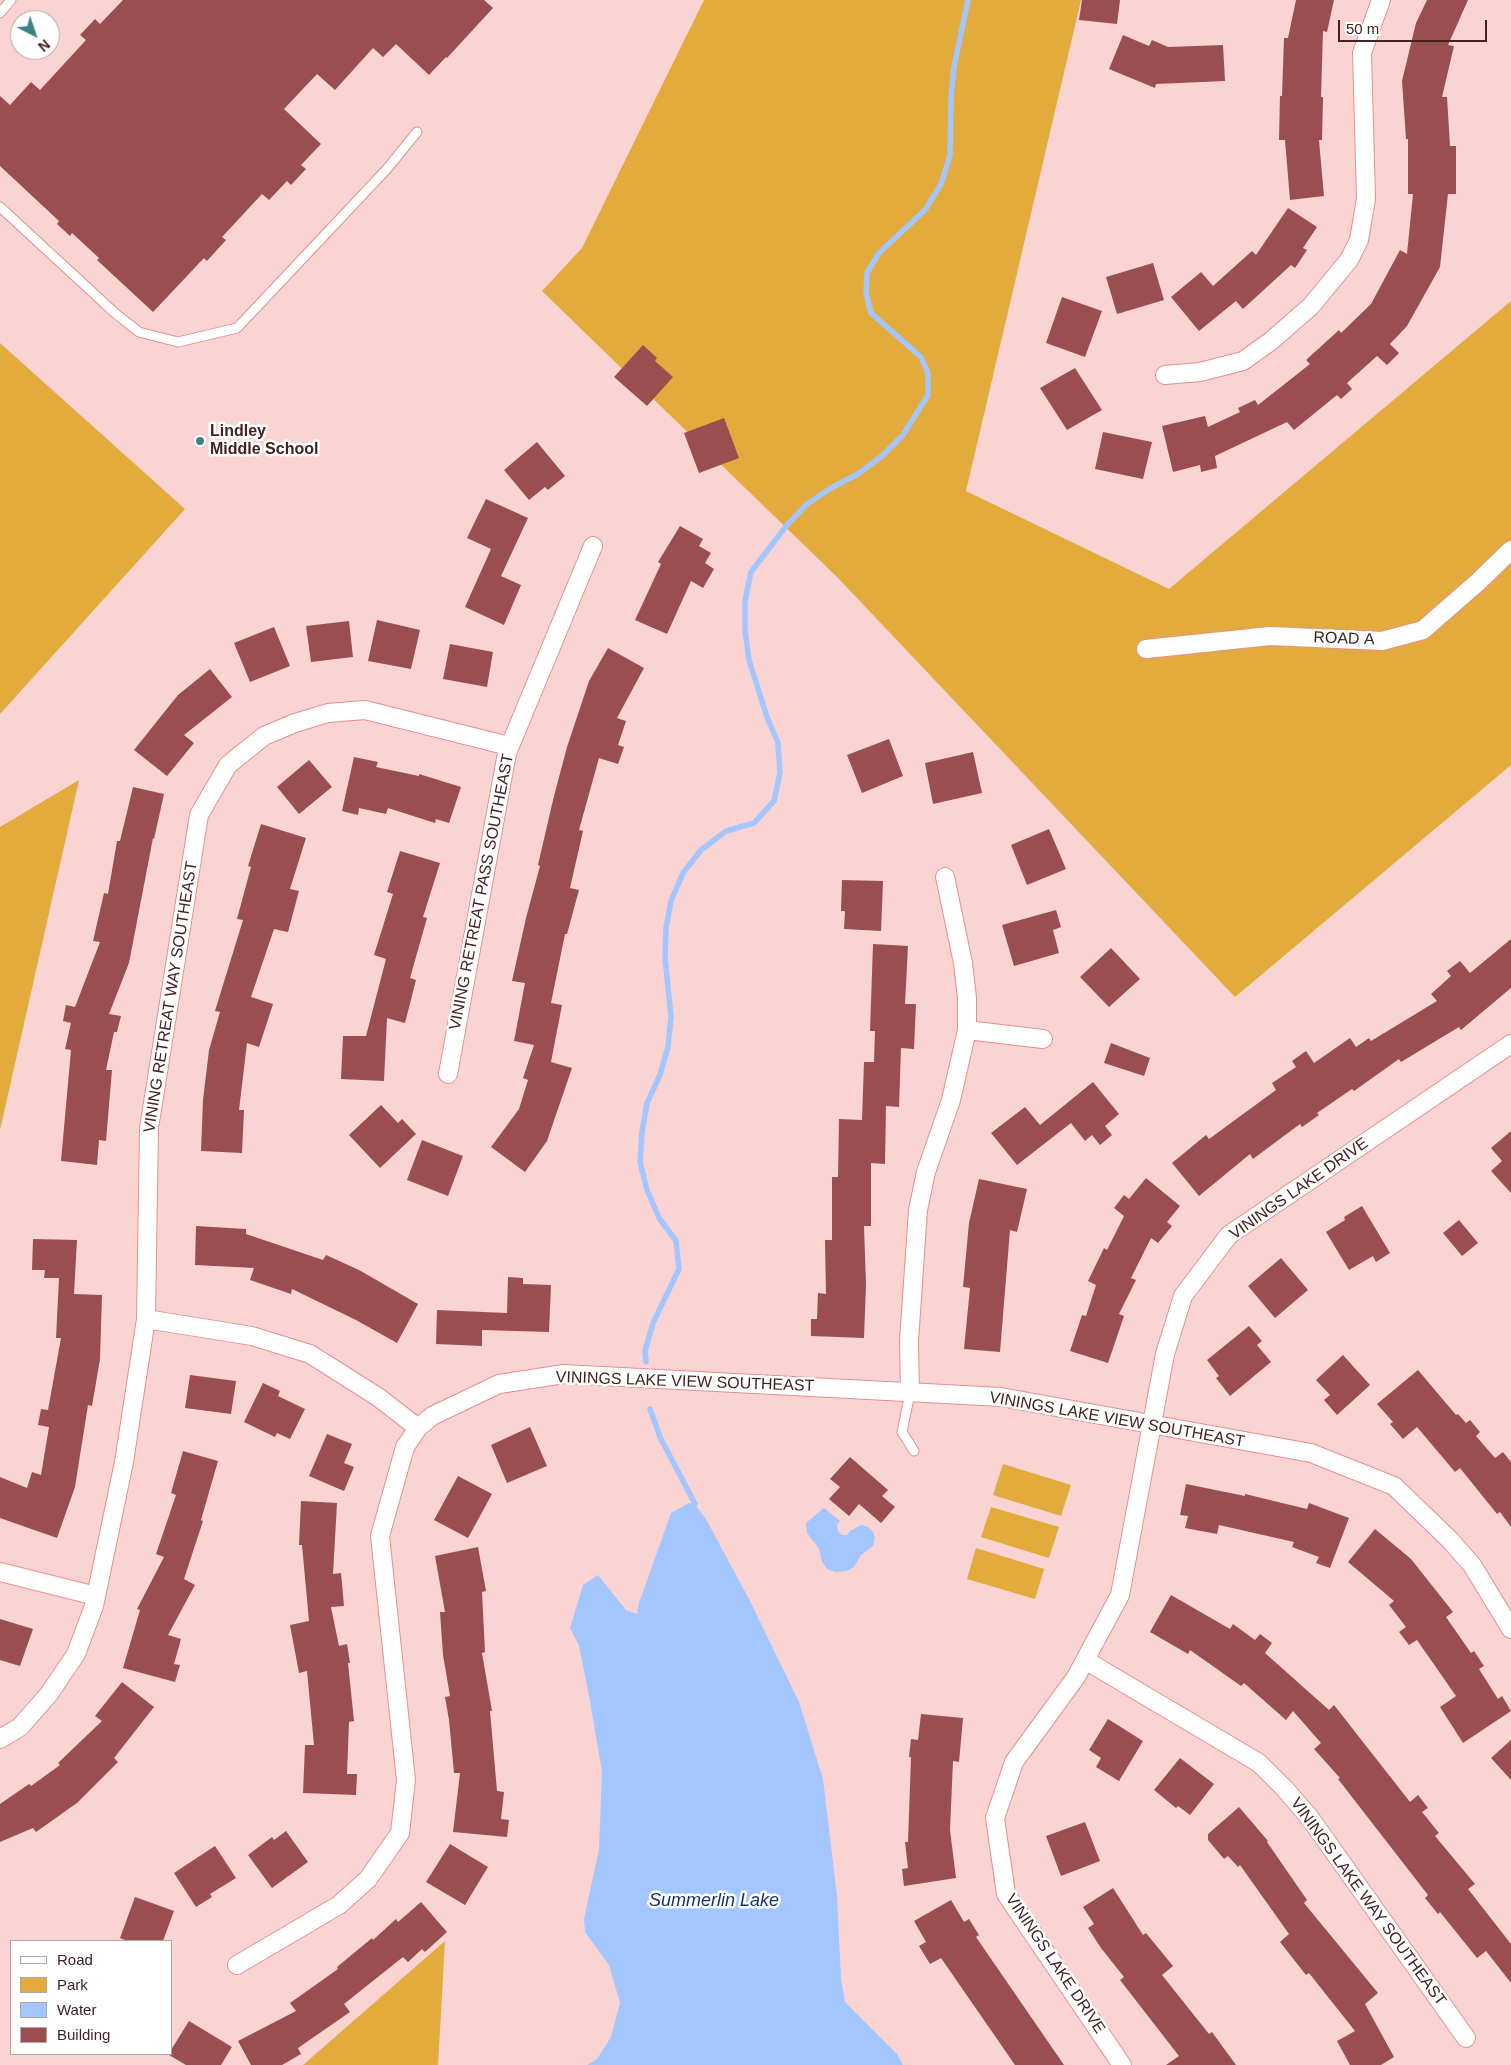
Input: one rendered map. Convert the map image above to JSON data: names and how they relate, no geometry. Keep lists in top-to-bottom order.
{
  "streets": {
    "street": [
      "ROAD A",
      "VINING RETREAT PASS SOUTHEAST",
      "VINING RETREAT WAY SOUTHEAST",
      "VININGS LAKE DRIVE",
      "VININGS LAKE VIEW SOUTHEAST",
      "VININGS LAKE WAY SOUTHEAST"
    ]
  },
  "crossings": [
    ["VINING RETREAT PASS SOUTHEAST", "VINING RETREAT WAY SOUTHEAST"],
    ["VININGS LAKE DRIVE", "VININGS LAKE VIEW SOUTHEAST"],
    ["VININGS LAKE DRIVE", "VININGS LAKE WAY SOUTHEAST"]
  ],
  "water": ["Summerlin Lake"],
  "places": ["Lindley Middle School"],
  "legend": [
    "Road",
    "Park",
    "Water",
    "Building"
  ],
  "scale_bar": "50 m",
  "north": "bottom right"
}
